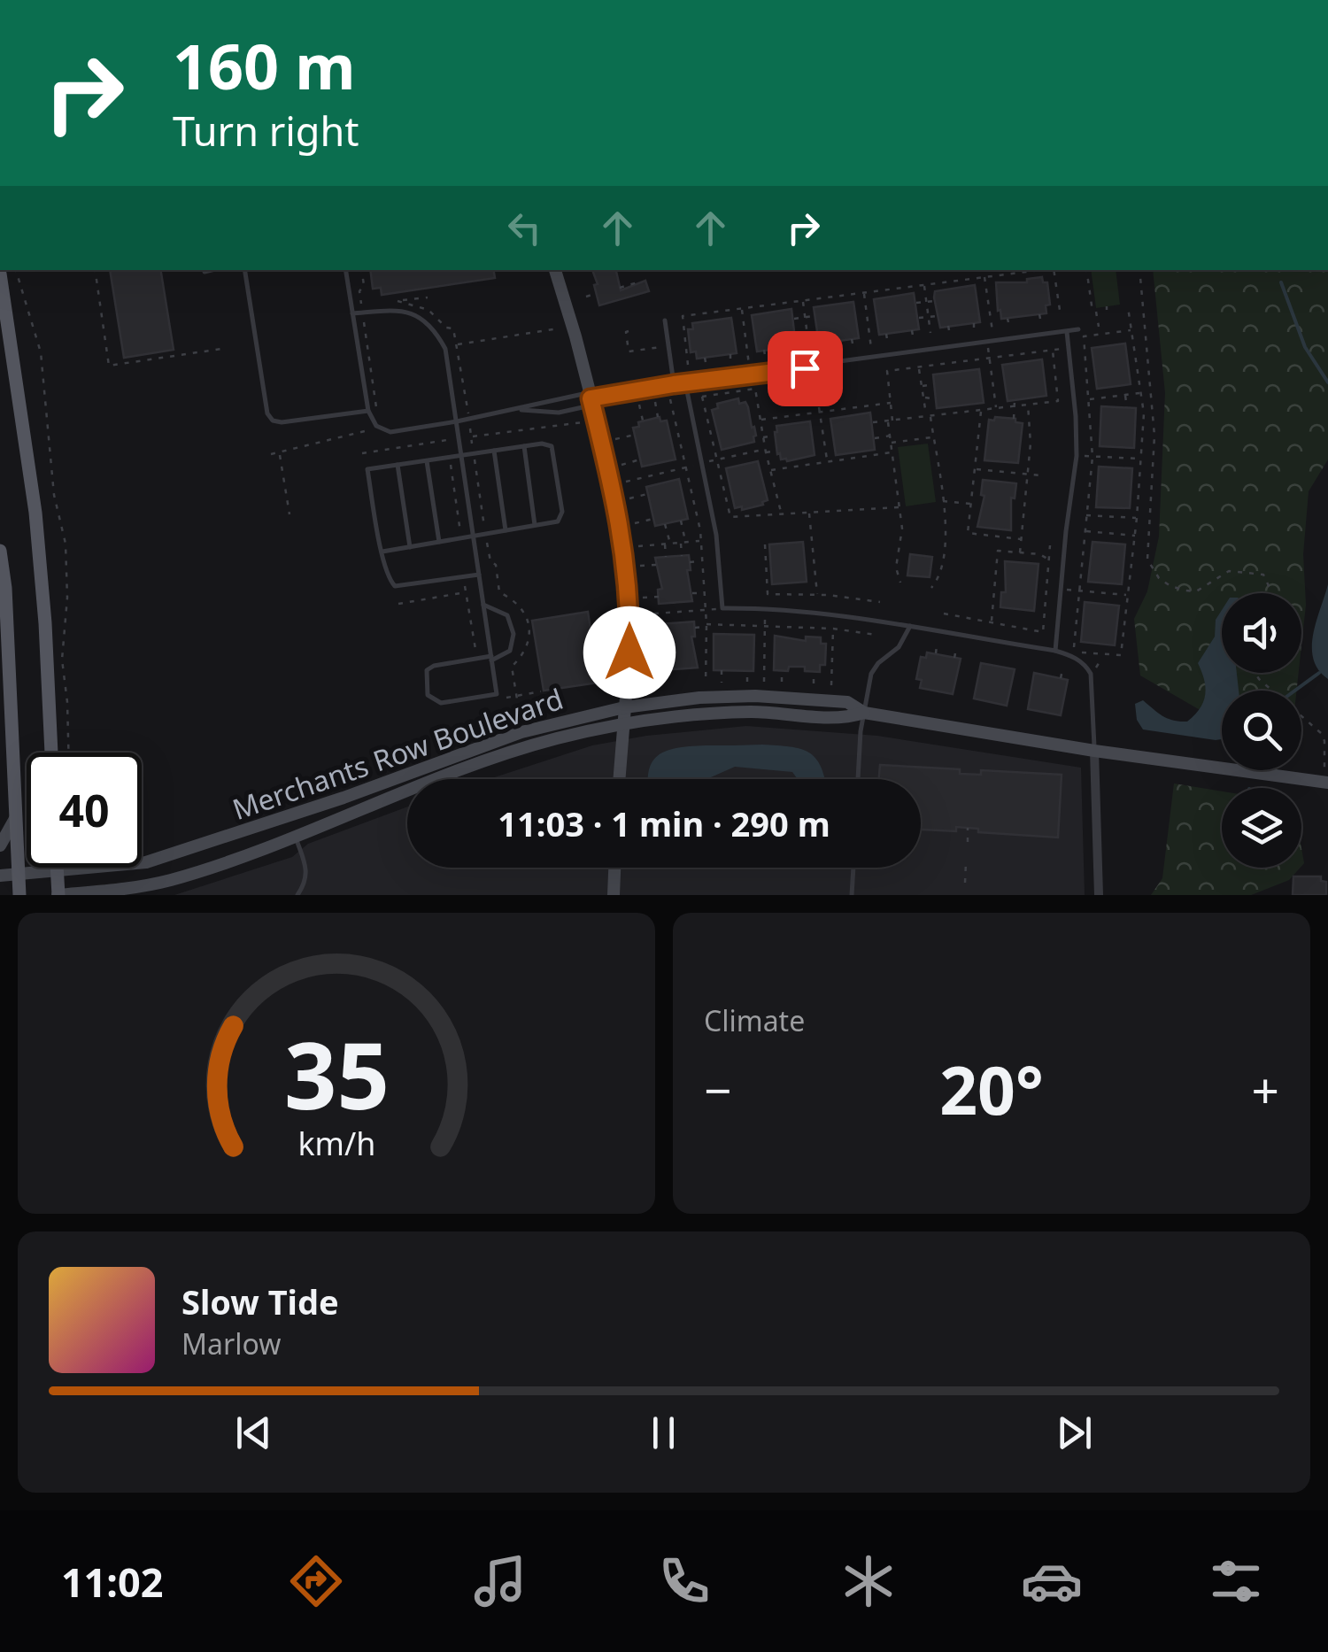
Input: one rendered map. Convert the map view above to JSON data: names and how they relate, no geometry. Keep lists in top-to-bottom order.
{
  "streets": {
    "street": ["Merchants Row Boulevard"]
  },
  "page": {
    "turn": ["160 m", "Turn right"],
    "limit": "40",
    "trip": "11:03 · 1 min · 290 m",
    "tile": "Climate",
    "heat": ["−", "20°", "+"],
    "song": ["Slow Tide", "Marlow"],
    "tabs": "11:02",
    "gauge": ["35", "km/h"]
  }
}
